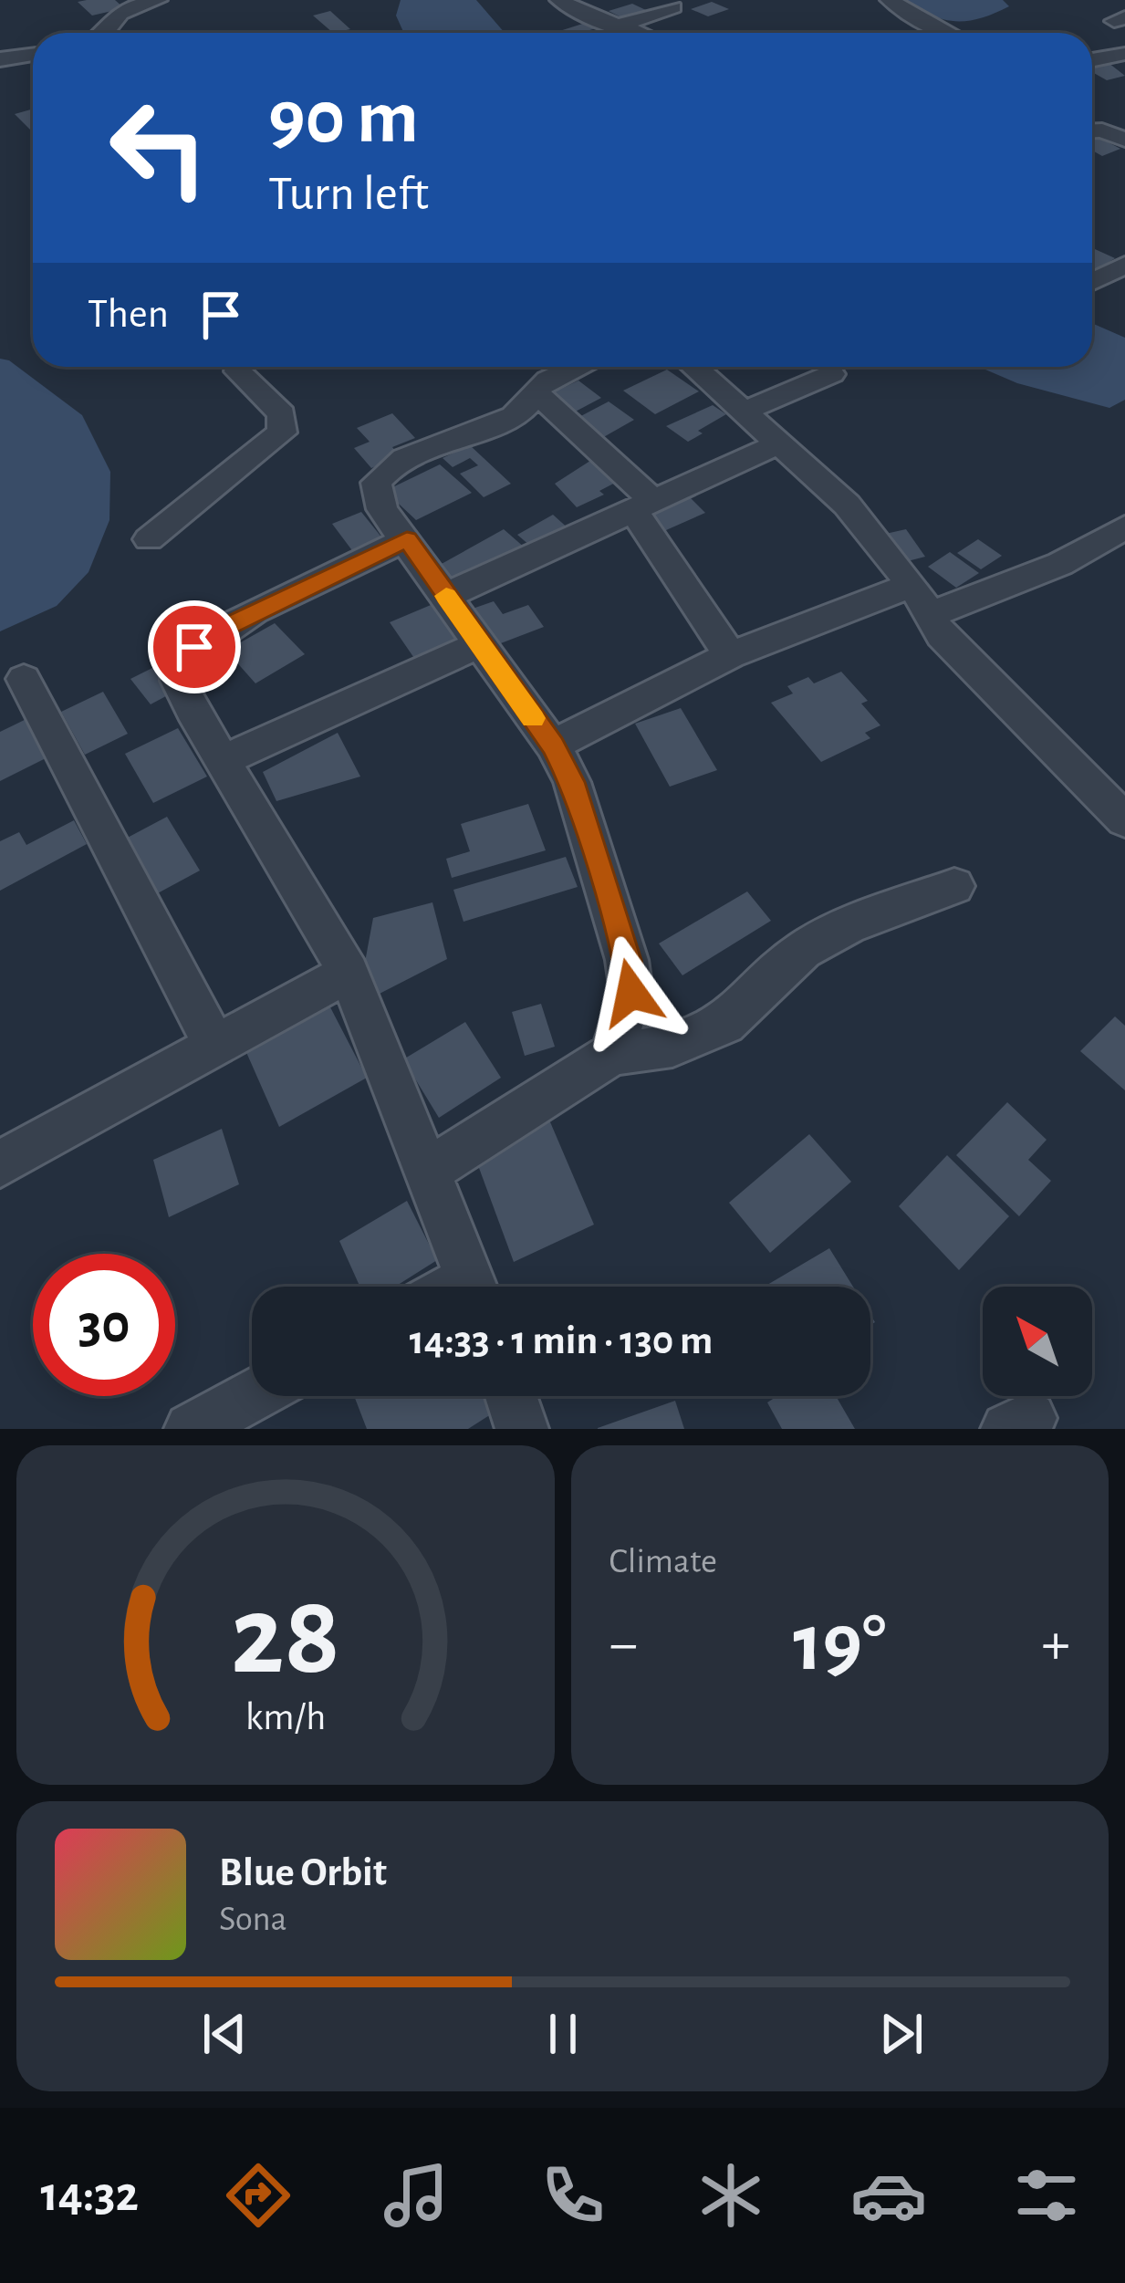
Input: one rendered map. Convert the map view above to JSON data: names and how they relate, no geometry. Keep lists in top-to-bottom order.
{
  "north": "top left",
  "page": {
    "turn": ["90 m", "Turn left"],
    "then": "Then",
    "limit": "30",
    "trip": "14:33 · 1 min · 130 m",
    "tile": "Climate",
    "heat": ["−", "19°", "+"],
    "song": ["Blue Orbit", "Sona"],
    "tabs": "14:32",
    "gauge": ["28", "km/h"]
  }
}
